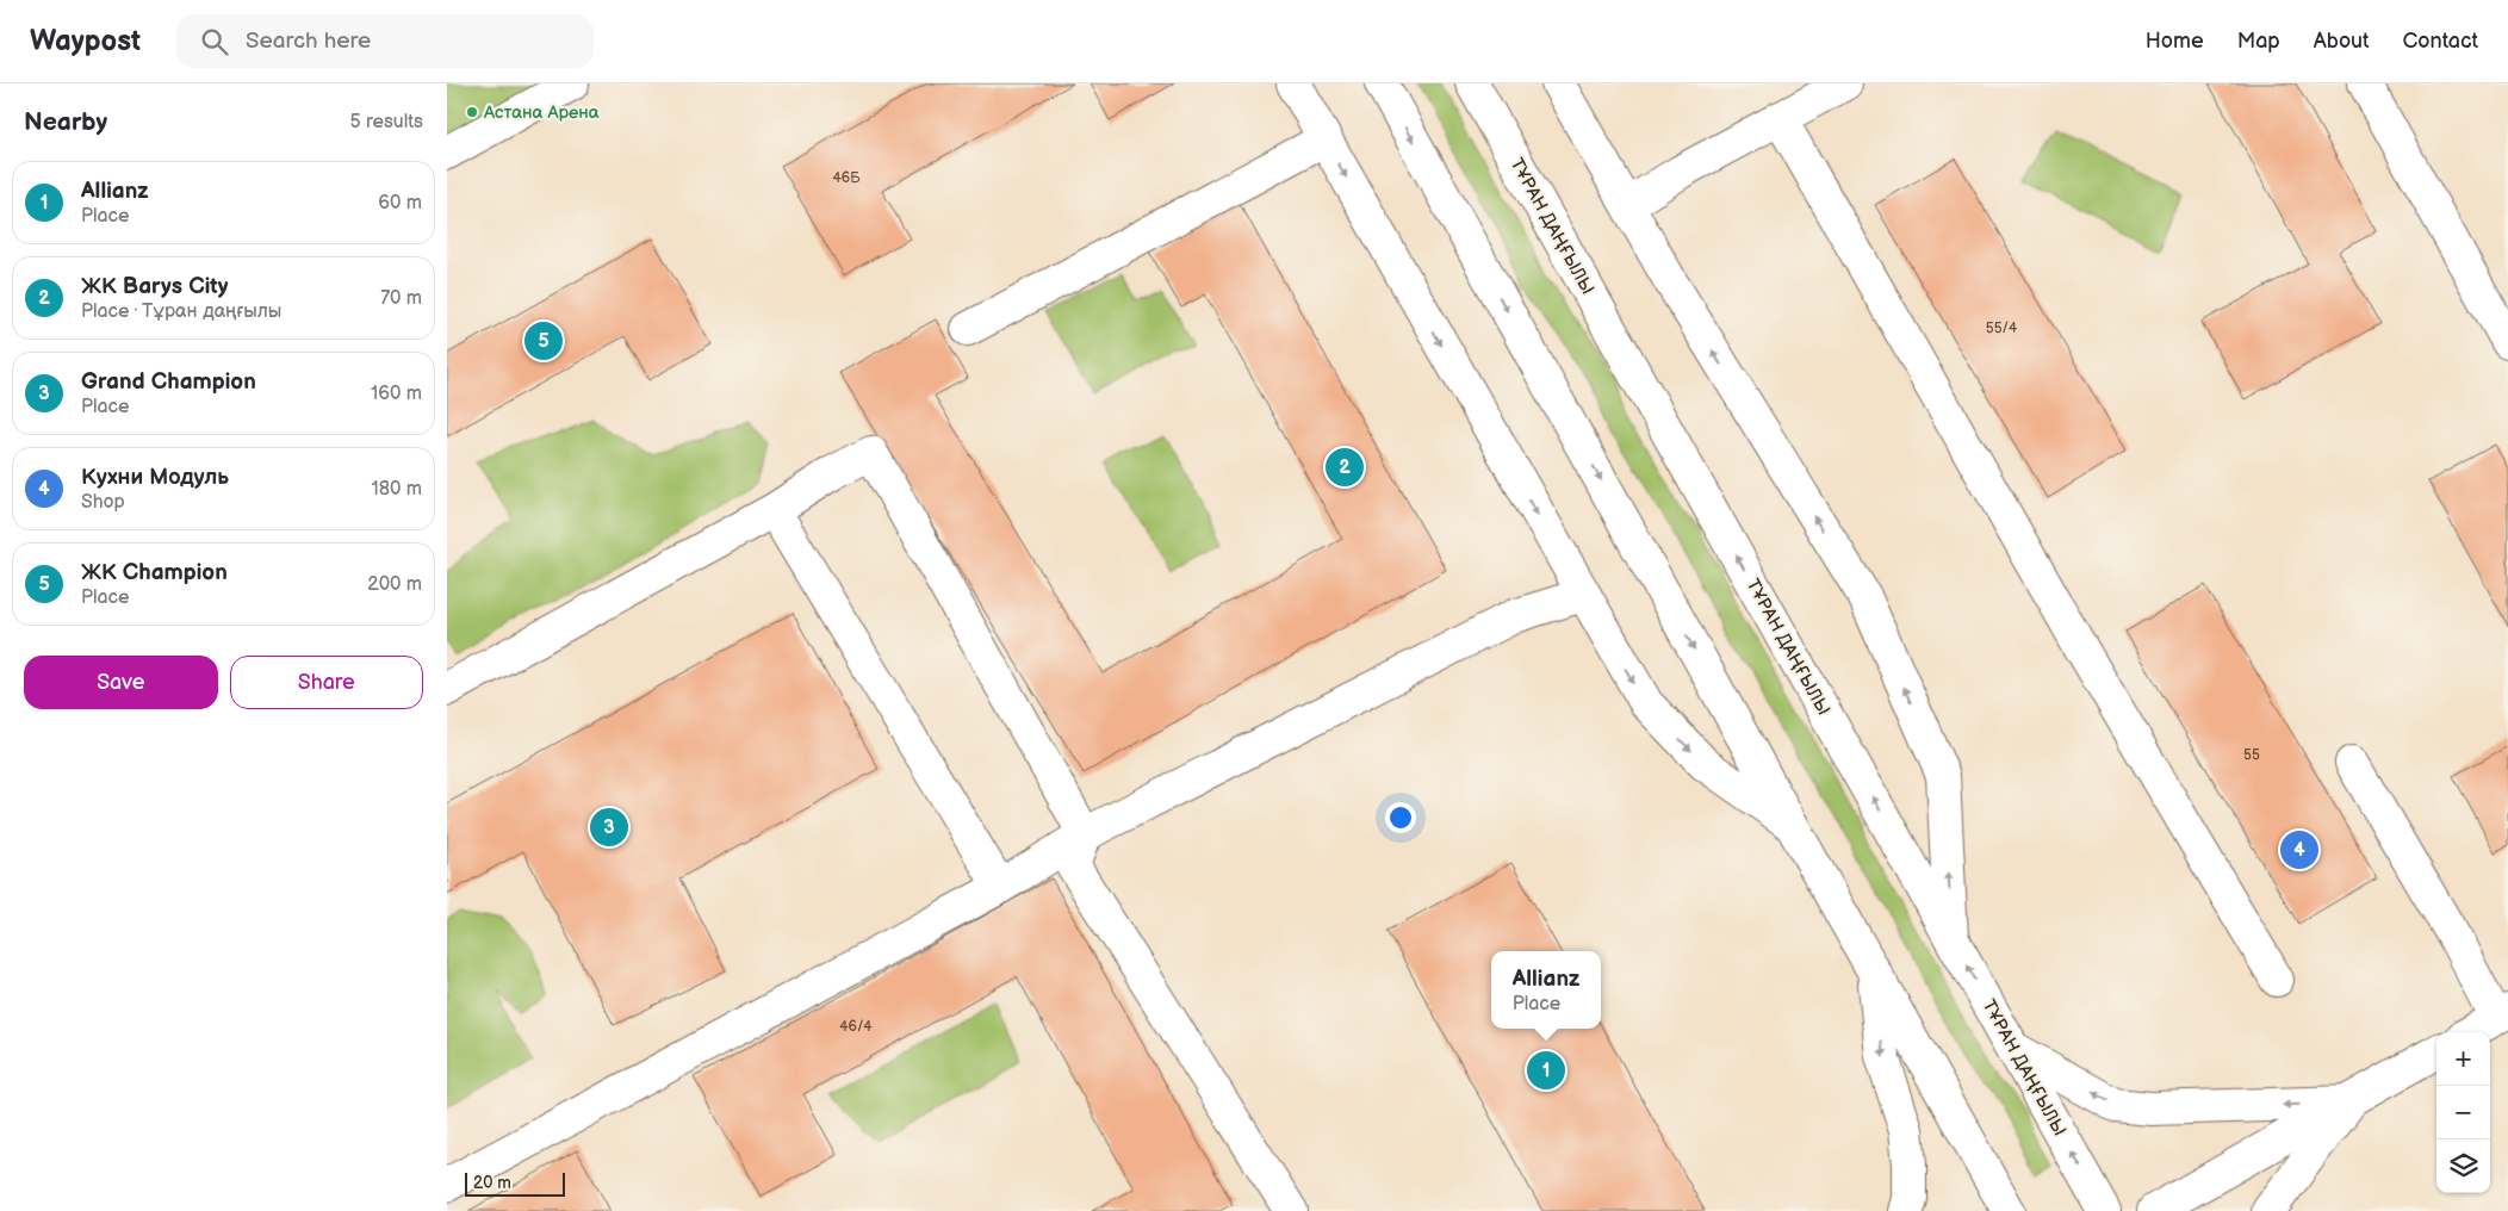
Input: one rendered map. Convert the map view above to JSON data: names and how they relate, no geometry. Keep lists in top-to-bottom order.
{
  "streets": {
    "main road": ["ТҰРАН ДАҢҒЫЛЫ"]
  },
  "places": ["Астана Арена"],
  "house_numbers": [
    "46Б",
    "55/4",
    "55",
    "46/4"
  ],
  "scale_bar": "20 m",
  "page": {
    "header": "Waypost",
    "search": "Search here",
    "nav": [
      "Home",
      "Map",
      "About",
      "Contact"
    ],
    "heading": ["Nearby", "5 results"],
    "list": [
      {
        "mark": "1",
        "name": "Allianz",
        "note": "Place",
        "value": "60 m"
      },
      {
        "mark": "2",
        "name": "ЖК Barys City",
        "note": "Place · Тұран даңғылы",
        "value": "70 m"
      },
      {
        "mark": "3",
        "name": "Grand Champion",
        "note": "Place",
        "value": "160 m"
      },
      {
        "mark": "4",
        "name": "Кухни Модуль",
        "note": "Shop",
        "value": "180 m"
      },
      {
        "mark": "5",
        "name": "ЖК Champion",
        "note": "Place",
        "value": "200 m"
      }
    ],
    "pins": [
      "5",
      "2",
      "3",
      "4",
      "1"
    ],
    "buttons": ["Save", "Share"],
    "popup": ["Allianz", "Place"],
    "map_buttons": ["+", "−"],
    "scale": "20 m"
  }
}
